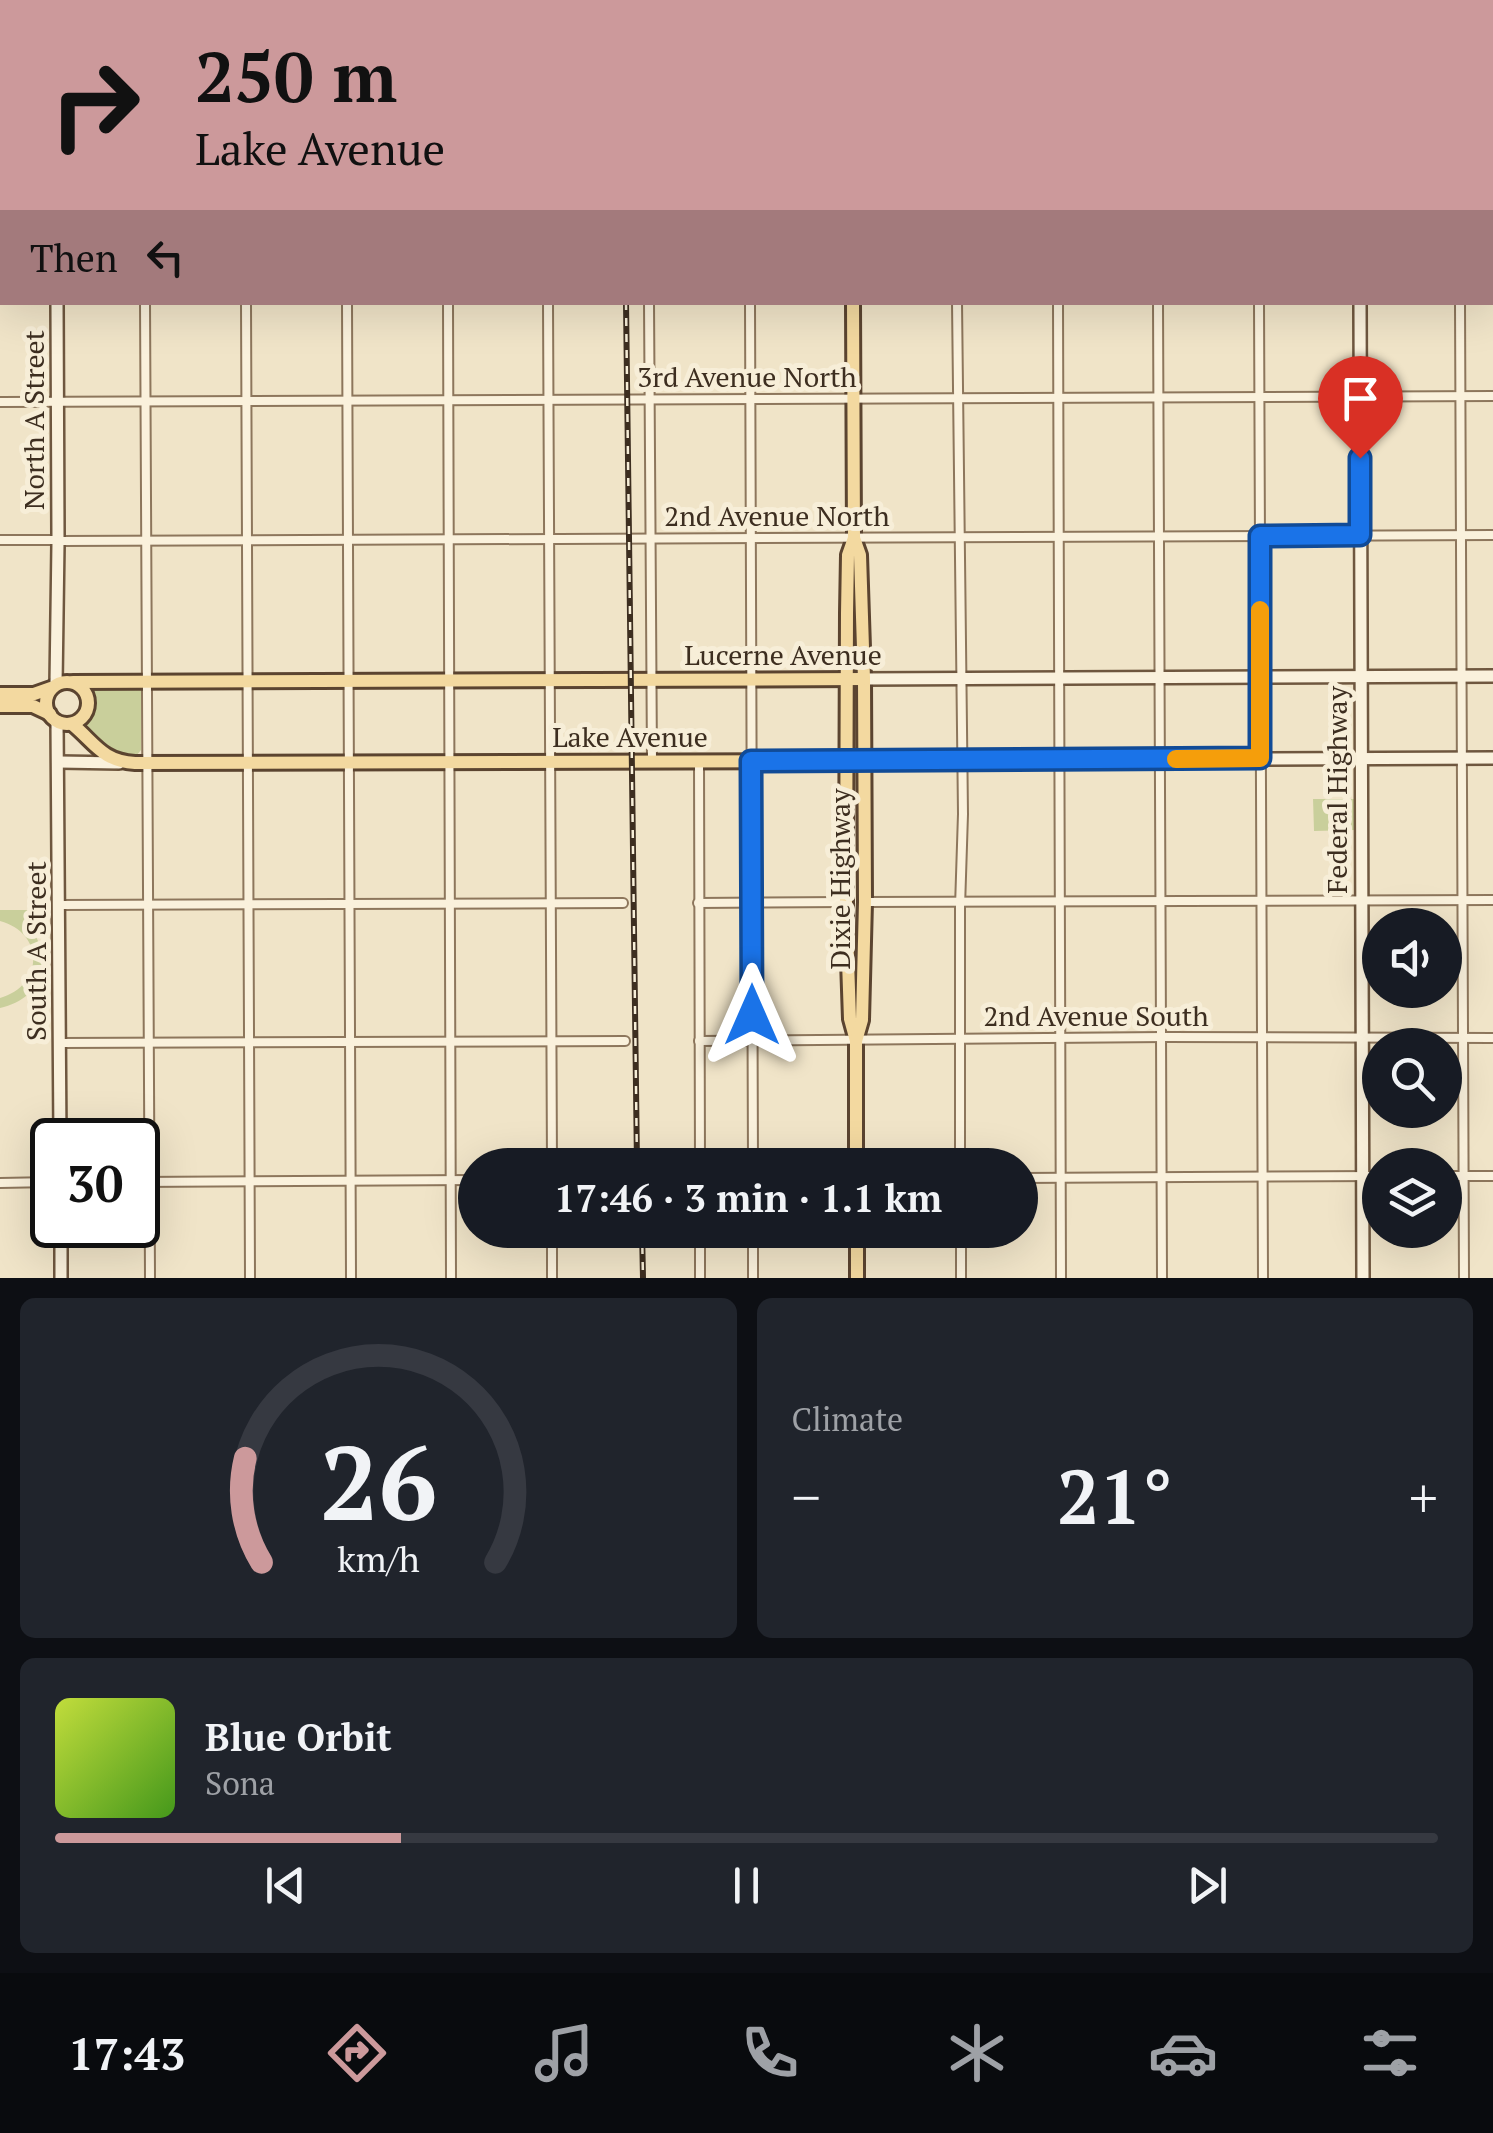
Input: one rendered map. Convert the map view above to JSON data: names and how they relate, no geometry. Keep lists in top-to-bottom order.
{
  "streets": {
    "main road": [
      "North A Street",
      "Lucerne Avenue",
      "Lake Avenue",
      "Federal Highway",
      "Dixie Highway",
      "South A Street"
    ],
    "street": ["3rd Avenue North", "2nd Avenue North", "2nd Avenue South"]
  },
  "crossings": [
    ["3rd Avenue North", "North A Street"],
    ["3rd Avenue North", "Federal Highway"],
    ["3rd Avenue North", "Dixie Highway"],
    ["North A Street", "2nd Avenue North"],
    ["North A Street", "Lucerne Avenue"],
    ["North A Street", "Lake Avenue"],
    ["2nd Avenue North", "Federal Highway"],
    ["2nd Avenue North", "Dixie Highway"],
    ["Lucerne Avenue", "Lake Avenue"],
    ["Lucerne Avenue", "Federal Highway"],
    ["Lucerne Avenue", "Dixie Highway"],
    ["Lake Avenue", "Federal Highway"],
    ["Lake Avenue", "Dixie Highway"],
    ["Lake Avenue", "South A Street"],
    ["Dixie Highway", "2nd Avenue South"]
  ],
  "page": {
    "turn": ["250 m", "Lake Avenue"],
    "then": "Then",
    "limit": "30",
    "trip": "17:46 · 3 min · 1.1 km",
    "tile": "Climate",
    "heat": ["−", "21°", "+"],
    "song": ["Blue Orbit", "Sona"],
    "tabs": "17:43",
    "gauge": ["26", "km/h"]
  }
}
